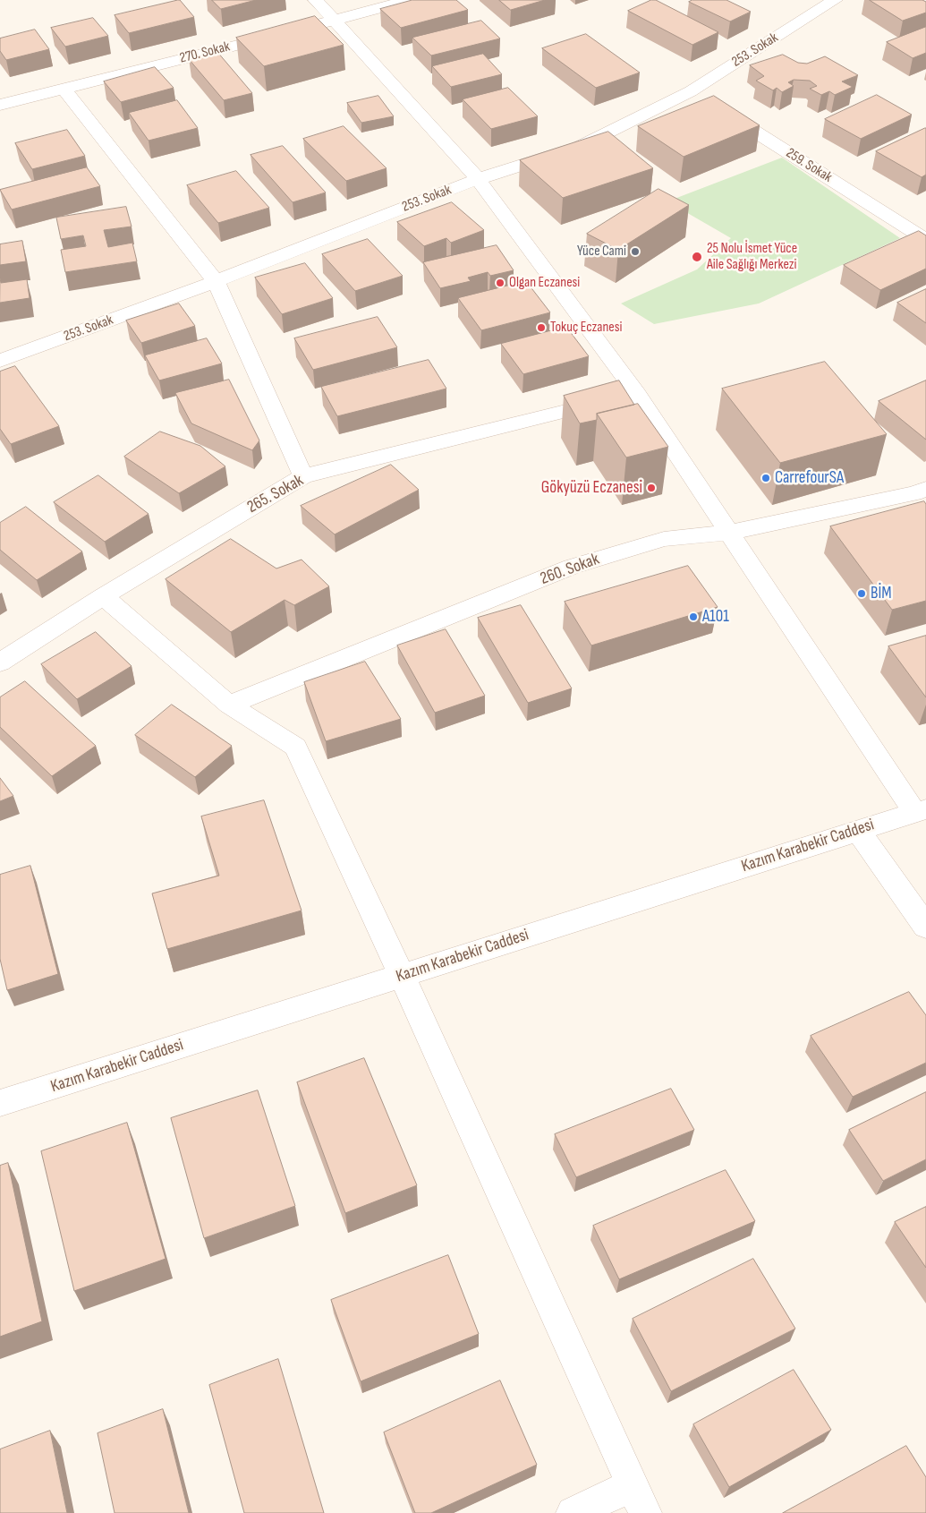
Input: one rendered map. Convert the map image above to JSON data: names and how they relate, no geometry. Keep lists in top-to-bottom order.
{
  "streets": {
    "street": [
      "253. Sokak",
      "270. Sokak",
      "259. Sokak",
      "265. Sokak",
      "260. Sokak",
      "Kazım Karabekir Caddesi"
    ]
  },
  "places": [
    "Yüce Cami",
    "25 Nolu İsmet Yüce Aile Sağlığı Merkezi",
    "Olgan Eczanesi",
    "Tokuç Eczanesi",
    "CarrefourSA",
    "Gökyüzü Eczanesi",
    "BİM",
    "A101"
  ]
}
